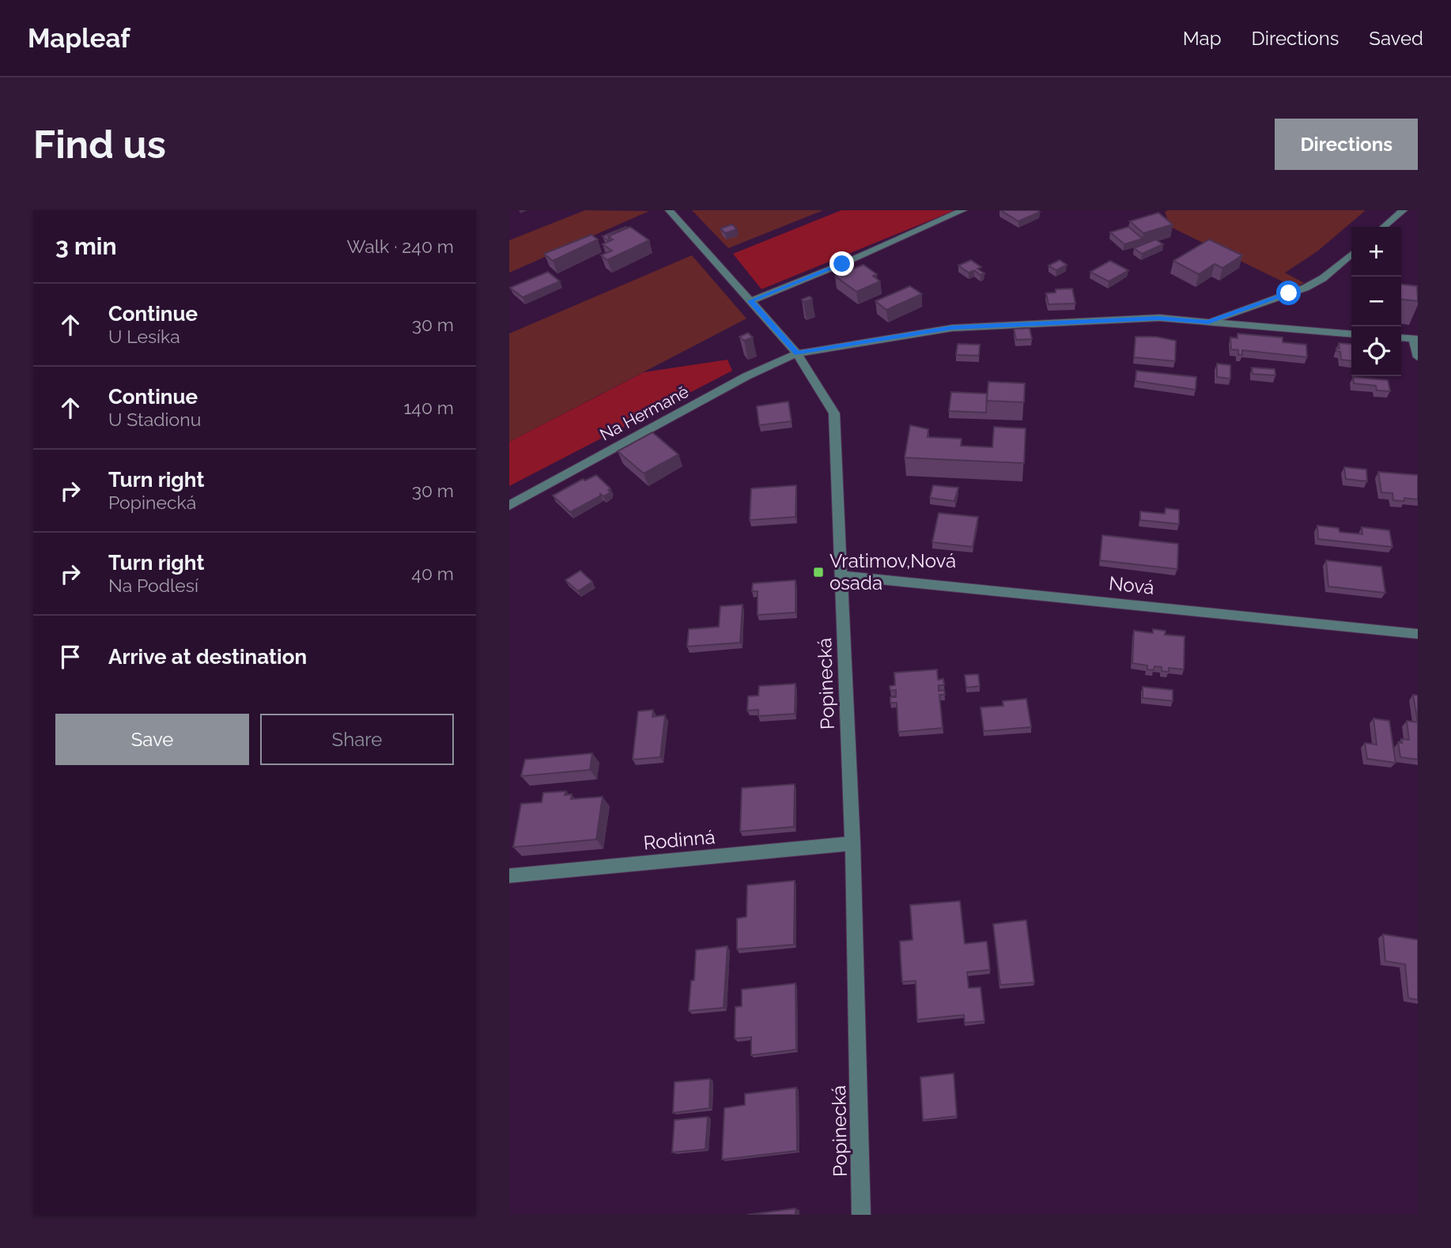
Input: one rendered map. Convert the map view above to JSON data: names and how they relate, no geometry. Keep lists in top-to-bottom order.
{
  "streets": {
    "street": [
      "Na Hermaně",
      "Nová",
      "Popinecká",
      "Rodinná"
    ]
  },
  "crossings": [
    ["Na Hermaně", "Popinecká"],
    ["Nová", "Popinecká"],
    ["Popinecká", "Rodinná"]
  ],
  "places": {
    "transit": ["Vratimov,Nová osada"]
  },
  "page": {
    "header": "Mapleaf",
    "nav": ["Map", "Directions", "Saved"],
    "buttons": [
      "Directions",
      ["Save", "Share"]
    ],
    "title": "Find us",
    "heading": ["3 min", "Walk · 240 m"],
    "map_buttons": ["+", "−"],
    "list": [
      ["Continue", "U Lesíka", "30 m"],
      ["Continue", "U Stadionu", "140 m"],
      ["Turn right", "Popinecká", "30 m"],
      ["Turn right", "Na Podlesí", "40 m"],
      "Arrive at destination"
    ]
  }
}
